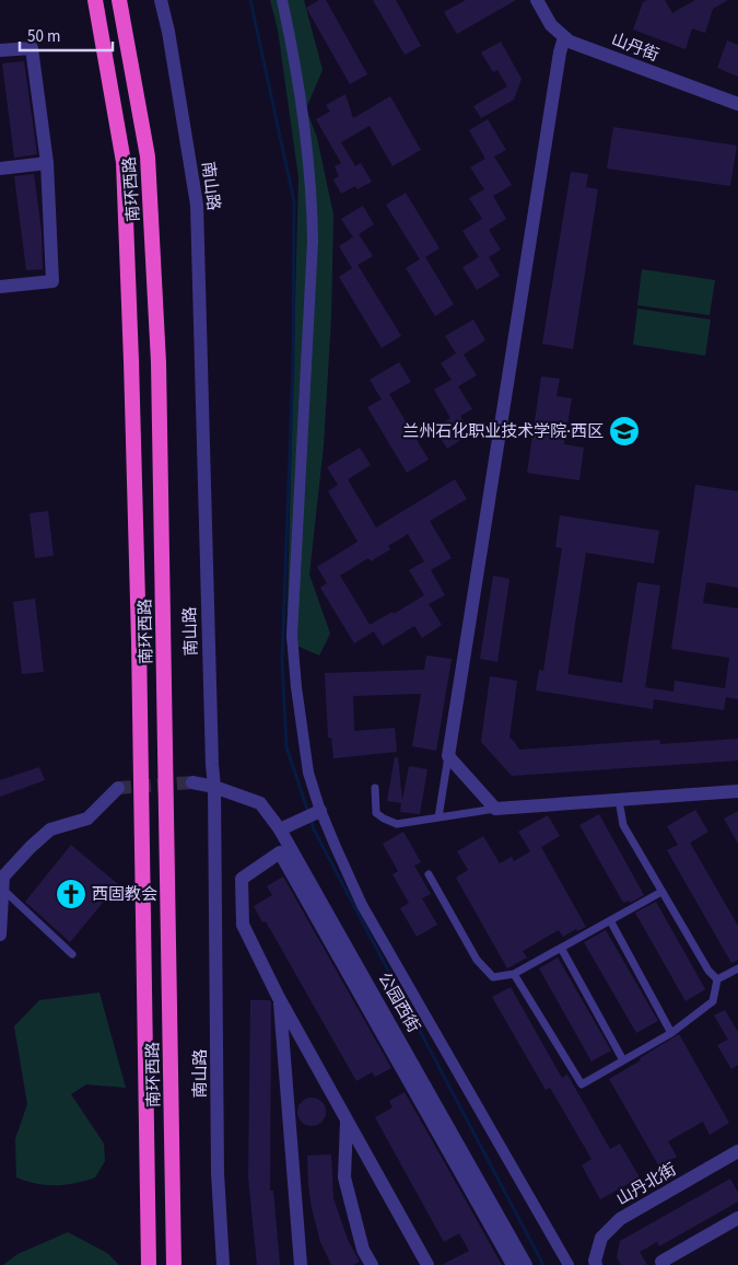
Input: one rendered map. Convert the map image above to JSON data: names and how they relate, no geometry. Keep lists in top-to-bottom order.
{
  "streets": {
    "highway": ["南环西路"],
    "street": [
      "山丹街",
      "南山路",
      "公园西街",
      "山丹北街"
    ]
  },
  "crossings": [
    ["南山路", "公园西街"]
  ],
  "places": {
    "school or university": ["兰州石化职业技术学院·西区"],
    "church": ["西固教会"]
  },
  "scale_bar": "50 m"
}
